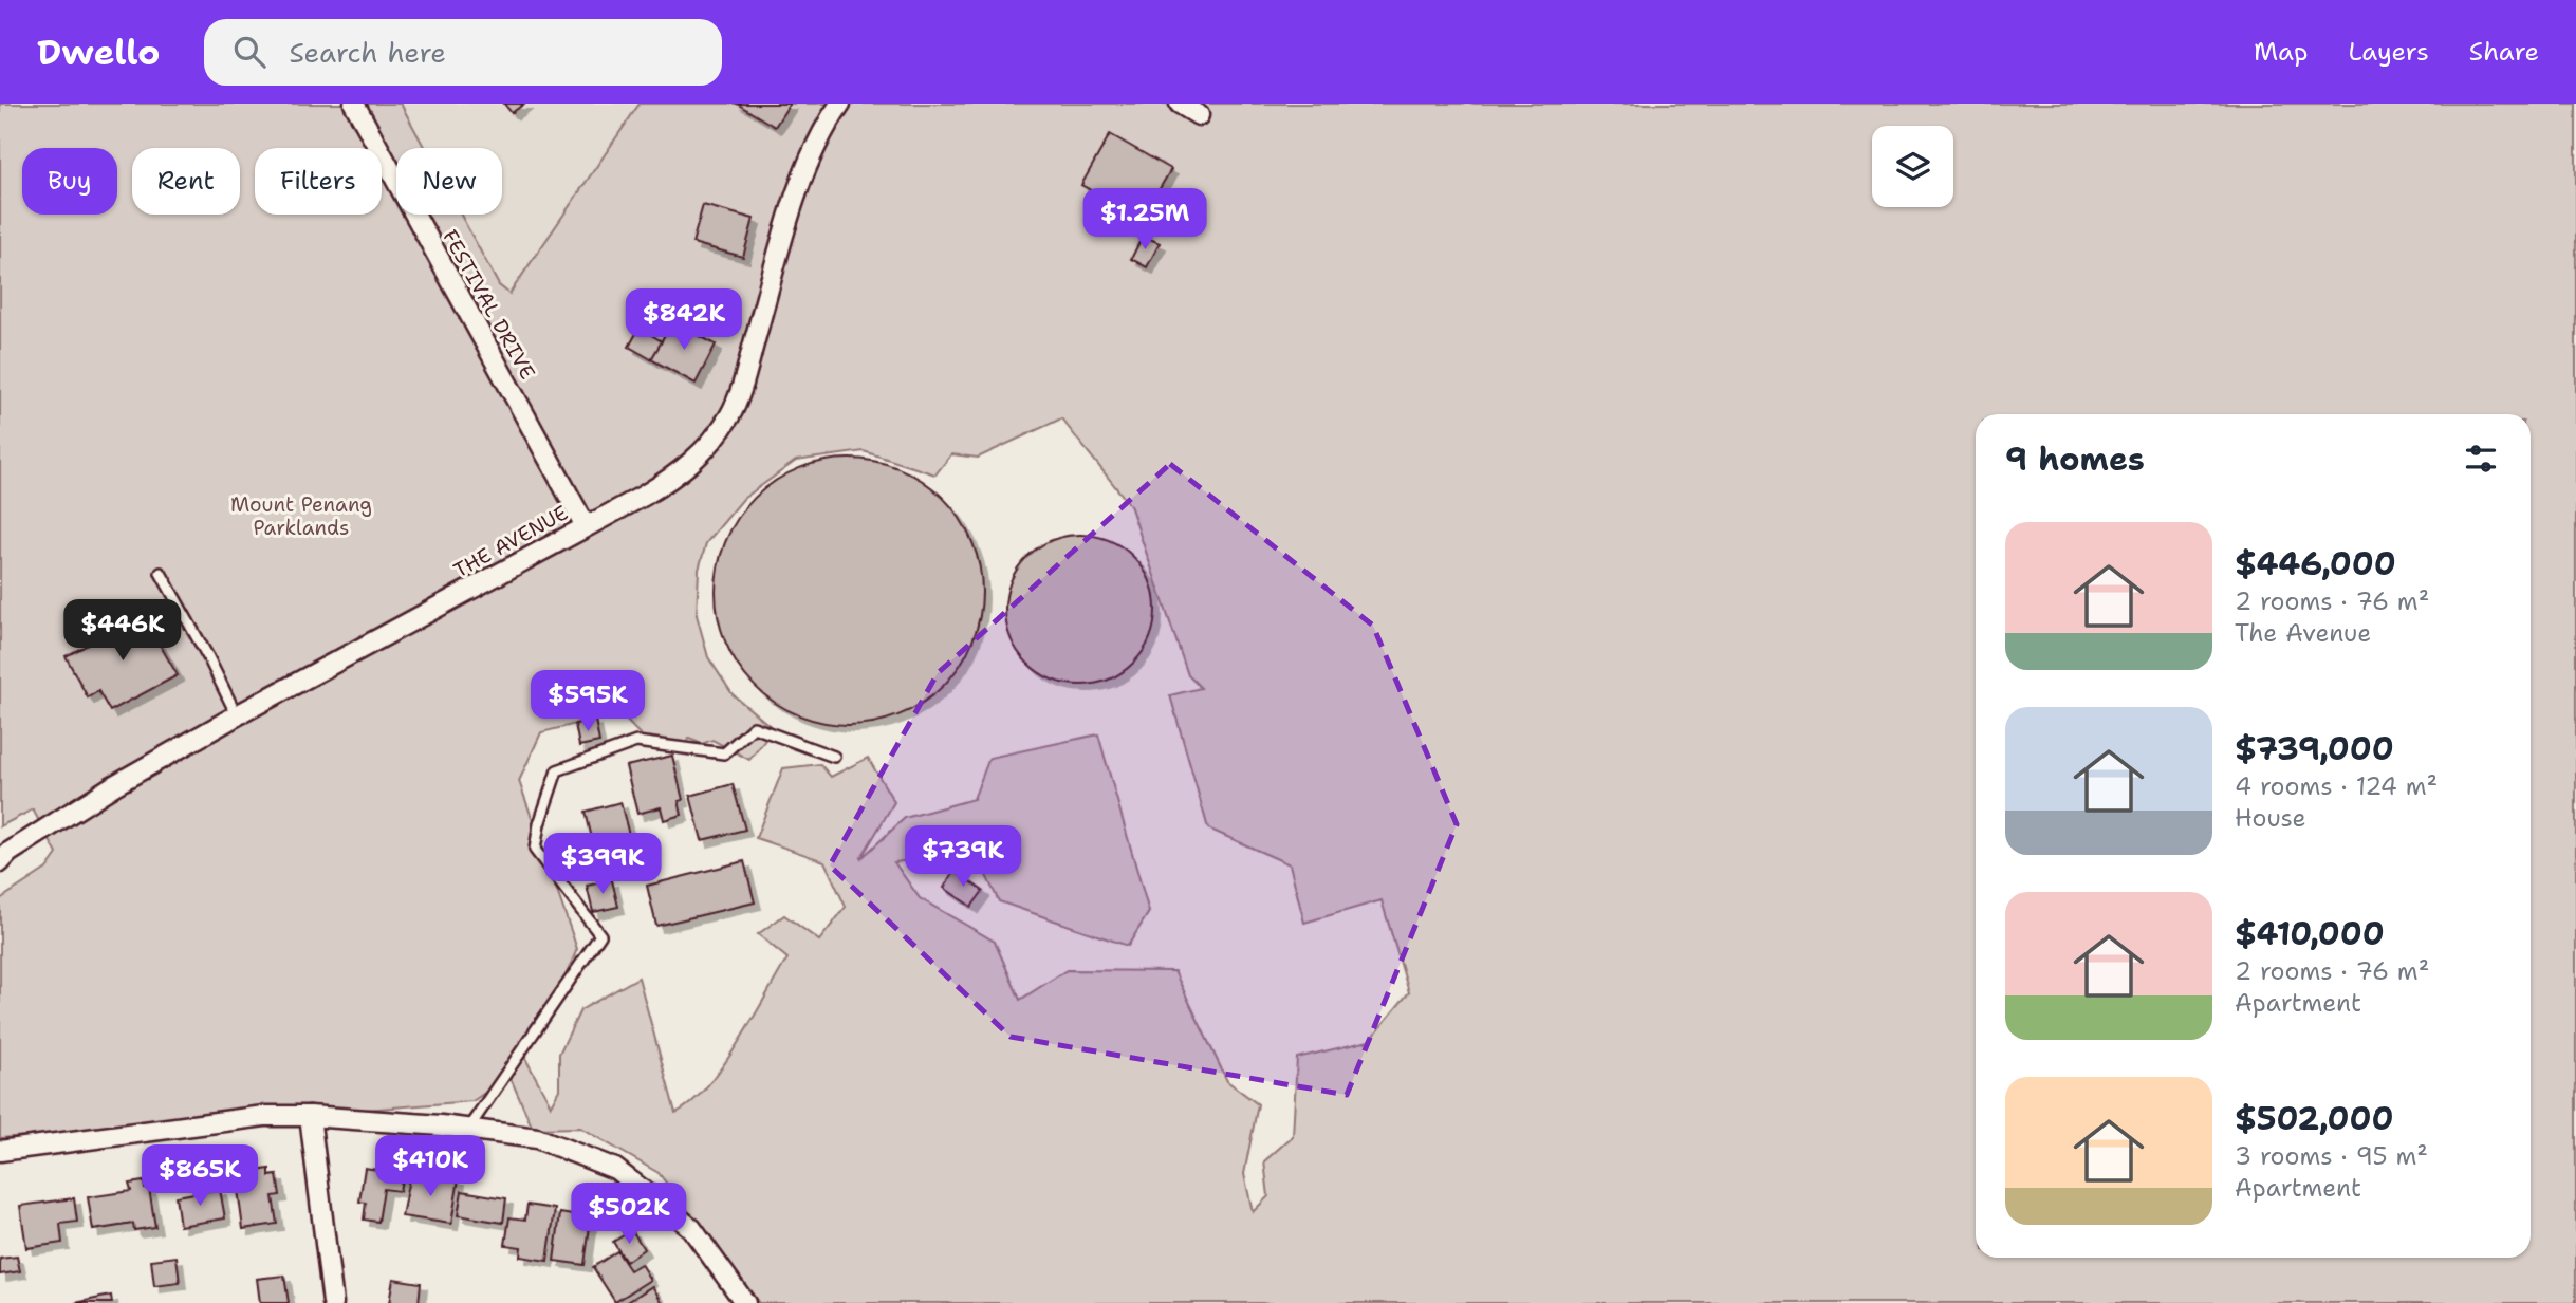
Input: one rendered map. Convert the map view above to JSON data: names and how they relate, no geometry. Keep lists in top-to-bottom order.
{
  "streets": {
    "street": ["FESTIVAL DRIVE", "THE AVENUE"]
  },
  "crossings": [
    ["FESTIVAL DRIVE", "THE AVENUE"]
  ],
  "parks": ["Mount Penang Parklands"],
  "page": {
    "header": "Dwello",
    "search": "Search here",
    "nav": ["Map", "Layers", "Share"],
    "chip": [
      "Buy",
      "Rent",
      "Filters",
      "New"
    ],
    "price": [
      "$1.25M",
      "$842K",
      "$446K",
      "$595K",
      "$739K",
      "$399K",
      "$410K",
      "$865K",
      "$502K"
    ],
    "heading": "9 homes",
    "list": [
      {
        "name": "$446,000",
        "note": "2 rooms · 76 m² · The Avenue"
      },
      {
        "name": "$739,000",
        "note": "4 rooms · 124 m² · House"
      },
      {
        "name": "$410,000",
        "note": "2 rooms · 76 m² · Apartment"
      },
      {
        "name": "$502,000",
        "note": "3 rooms · 95 m² · Apartment"
      }
    ]
  }
}
